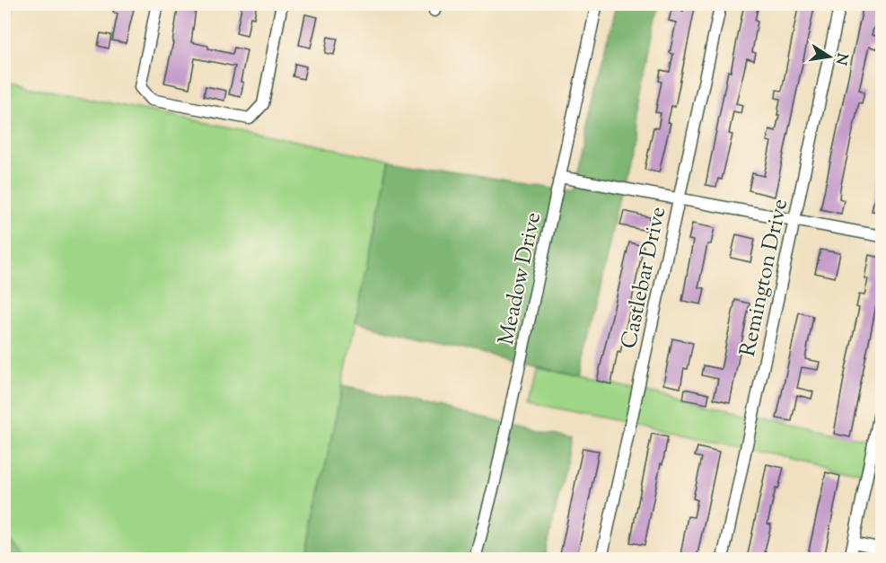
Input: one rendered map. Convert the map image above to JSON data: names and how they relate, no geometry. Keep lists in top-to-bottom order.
{
  "streets": {
    "street": ["Castlebar Drive", "Remington Drive", "Meadow Drive"]
  },
  "north": "right"
}
